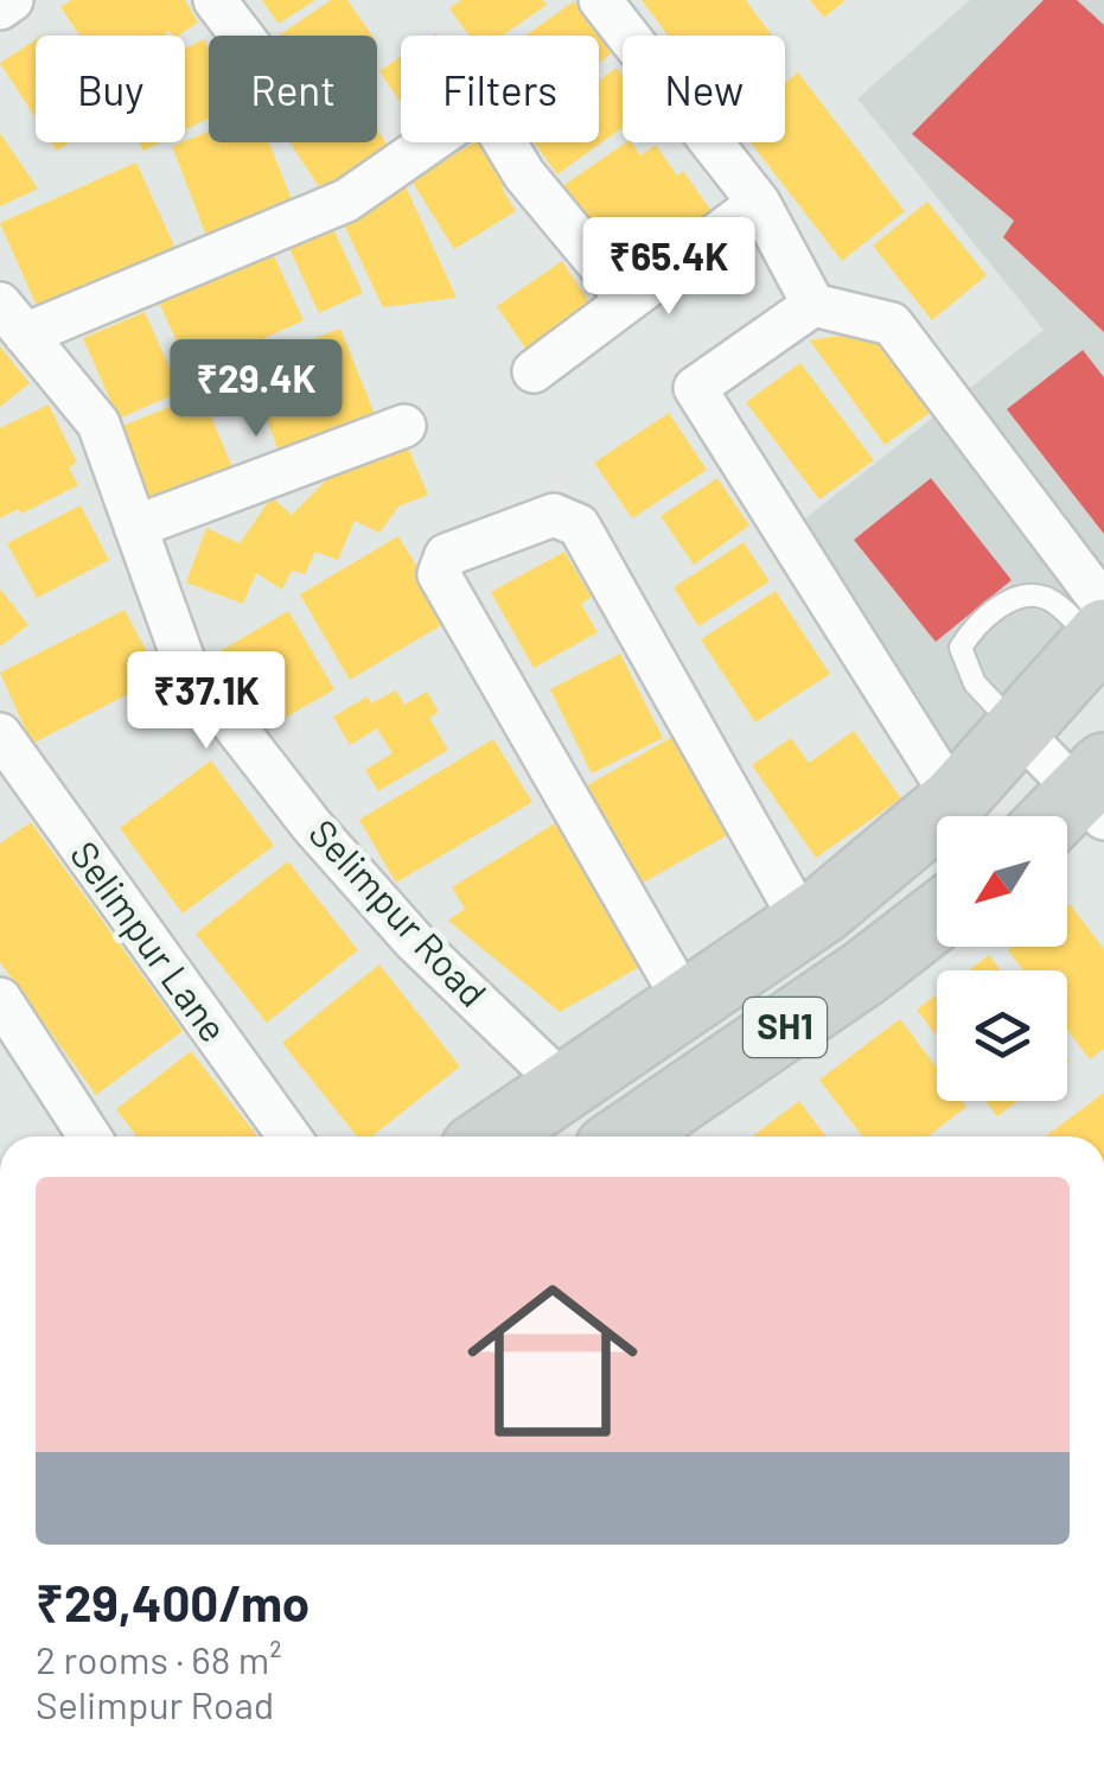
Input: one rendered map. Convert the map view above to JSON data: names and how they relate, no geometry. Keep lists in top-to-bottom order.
{
  "streets": {
    "main road": ["SH1"],
    "street": ["Selimpur Road", "Selimpur Lane"]
  },
  "crossings": [
    ["Selimpur Road", "SH1"]
  ],
  "north": "bottom left",
  "page": {
    "chip": [
      "Buy",
      "Rent",
      "Filters",
      "New"
    ],
    "price": ["₹65.4K", "₹29.4K", "₹37.1K"],
    "list": [
      {
        "name": "₹29,400/mo",
        "note": "2 rooms · 68 m² · Selimpur Road"
      }
    ]
  }
}
